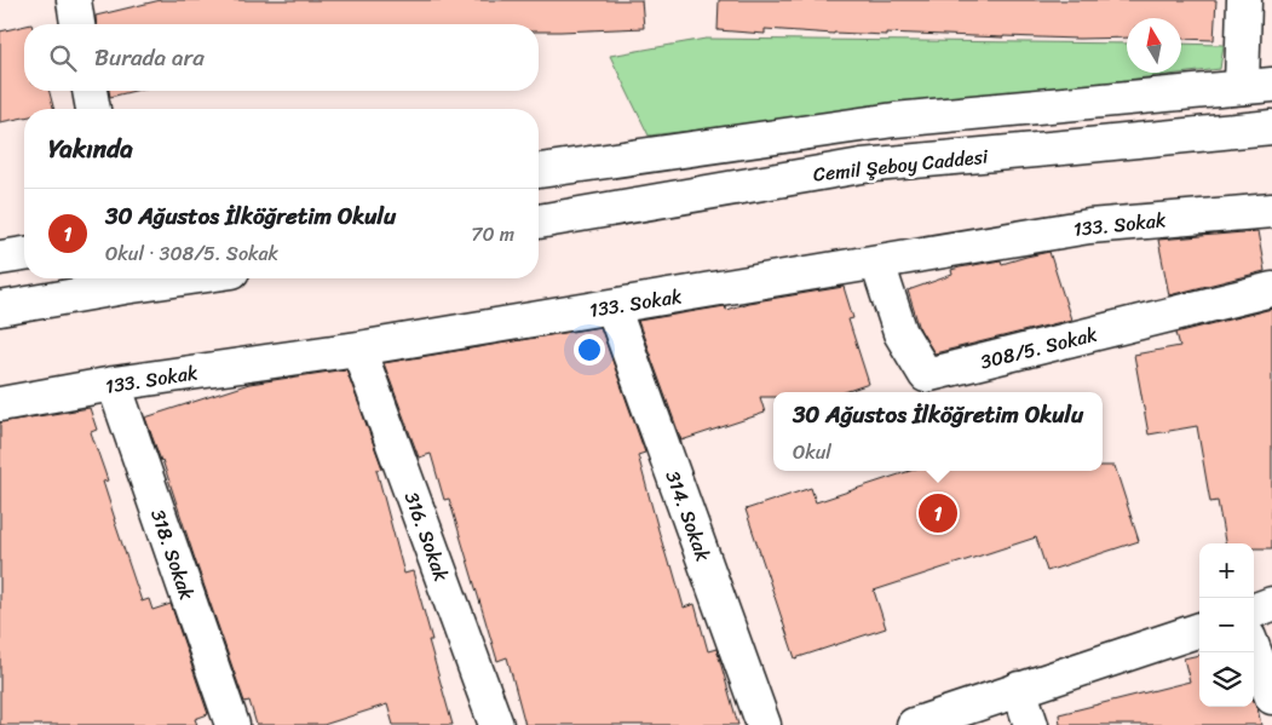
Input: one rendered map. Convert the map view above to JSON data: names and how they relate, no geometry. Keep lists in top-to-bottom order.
{
  "streets": {
    "street": [
      "Cemil Şeboy Caddesi",
      "133. Sokak",
      "308/5. Sokak",
      "314. Sokak",
      "316. Sokak",
      "318. Sokak"
    ]
  },
  "crossings": [
    ["133. Sokak", "308/5. Sokak"],
    ["133. Sokak", "314. Sokak"],
    ["133. Sokak", "316. Sokak"],
    ["133. Sokak", "318. Sokak"]
  ],
  "north": "top",
  "page": {
    "search": "Burada ara",
    "heading": "Yakında",
    "list": [
      {
        "mark": "1",
        "name": "30 Ağustos İlköğretim Okulu",
        "note": "Okul · 308/5. Sokak",
        "value": "70 m"
      }
    ],
    "popup": ["30 Ağustos İlköğretim Okulu", "Okul"],
    "pins": "1",
    "map_buttons": ["+", "−"]
  }
}
